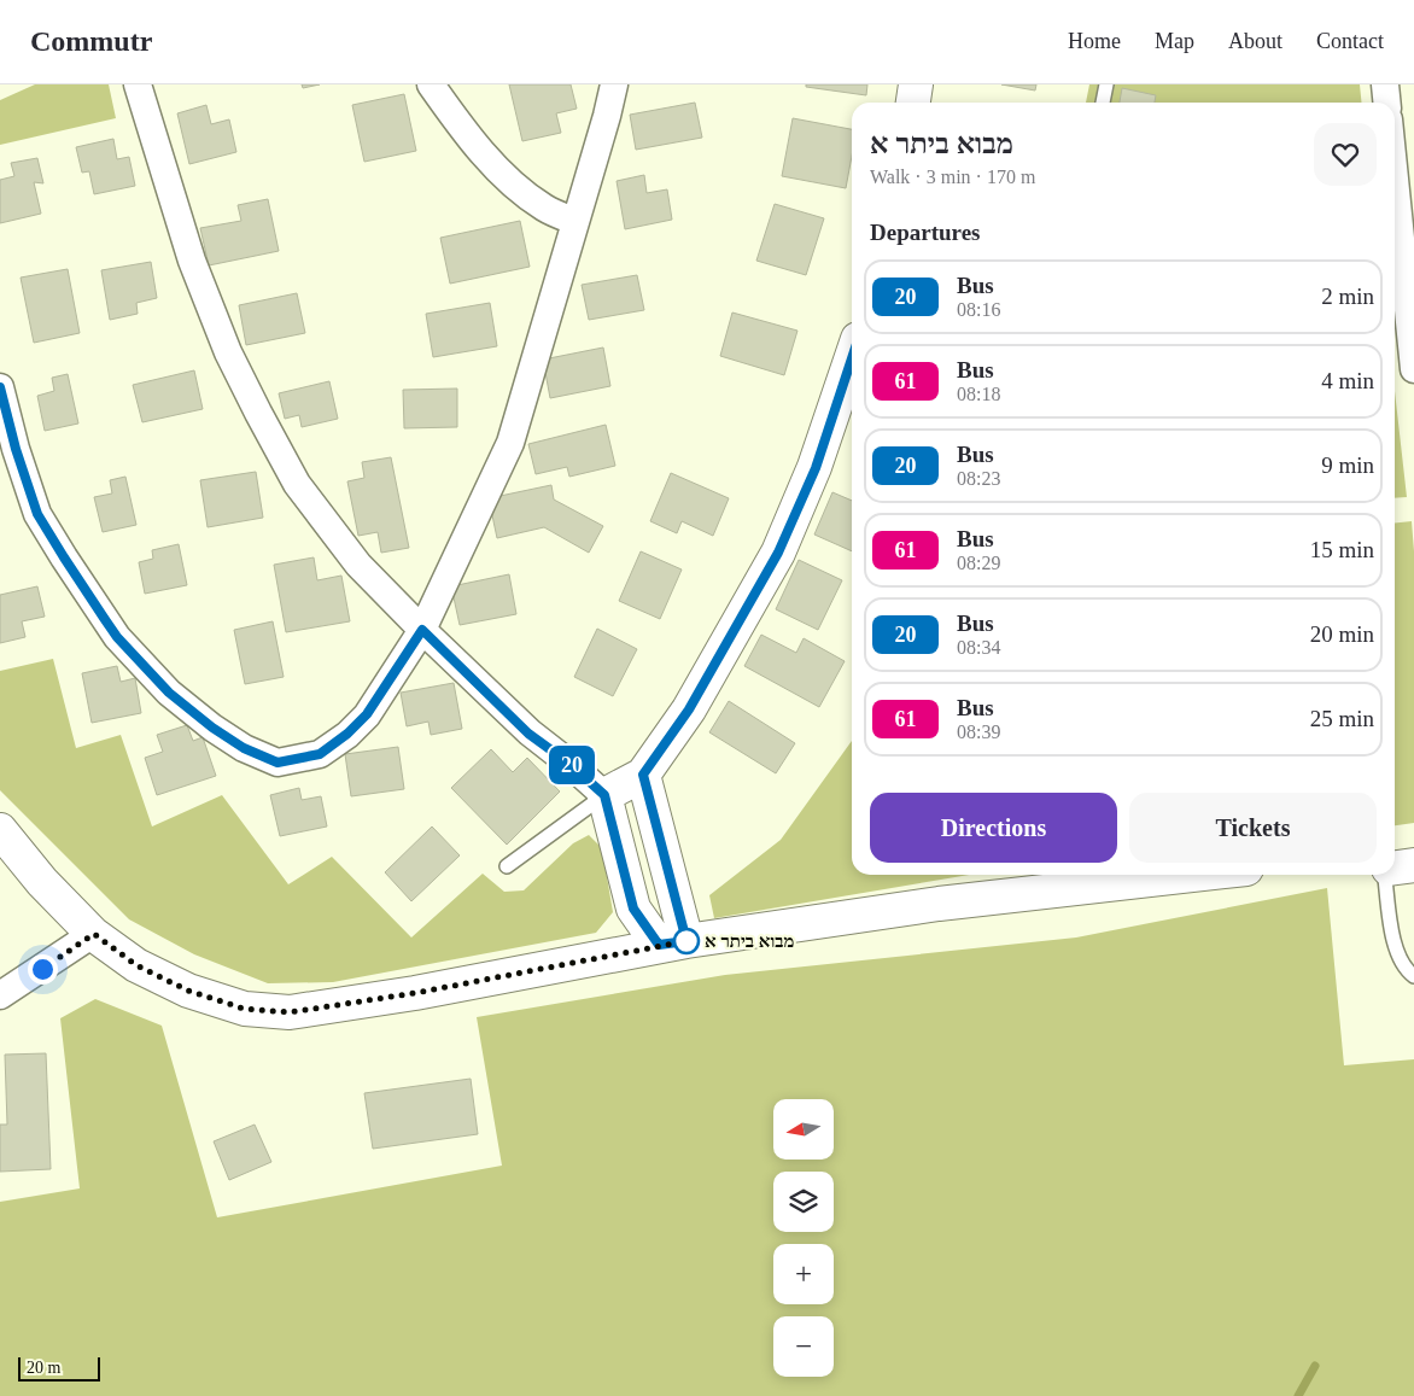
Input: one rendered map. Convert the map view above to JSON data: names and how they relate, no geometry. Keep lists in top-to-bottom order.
{
  "places": ["מבוא ביתר א"],
  "lines": ["bus line 20"],
  "scale_bar": "20 m",
  "north": "left",
  "page": {
    "header": "Commutr",
    "nav": [
      "Home",
      "Map",
      "About",
      "Contact"
    ],
    "on_map": "20",
    "heading": [
      ["מבוא ביתר א", "Walk · 3 min · 170 m"],
      "Departures"
    ],
    "list": [
      {
        "mark": "20",
        "name": "Bus",
        "note": "08:16",
        "value": "2 min"
      },
      {
        "mark": "61",
        "name": "Bus",
        "note": "08:18",
        "value": "4 min"
      },
      {
        "mark": "20",
        "name": "Bus",
        "note": "08:23",
        "value": "9 min"
      },
      {
        "mark": "61",
        "name": "Bus",
        "note": "08:29",
        "value": "15 min"
      },
      {
        "mark": "20",
        "name": "Bus",
        "note": "08:34",
        "value": "20 min"
      },
      {
        "mark": "61",
        "name": "Bus",
        "note": "08:39",
        "value": "25 min"
      }
    ],
    "buttons": ["Directions", "Tickets"],
    "map_buttons": ["+", "−"],
    "scale": "20 m"
  }
}
